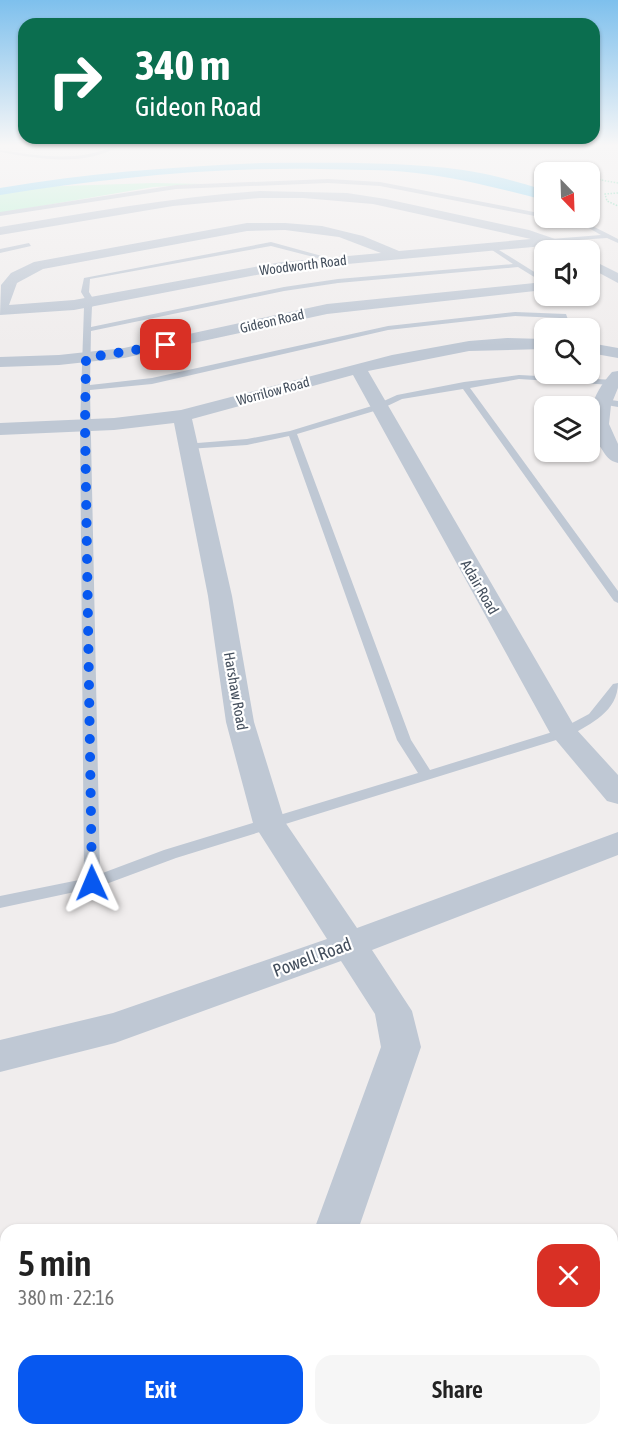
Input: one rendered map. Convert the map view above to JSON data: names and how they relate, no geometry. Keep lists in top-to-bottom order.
{
  "streets": {
    "street": [
      "Woodworth Road",
      "Gideon Road",
      "Worrilow Road",
      "Adair Road",
      "Harshaw Road",
      "Powell Road"
    ]
  },
  "crossings": [
    ["Worrilow Road", "Adair Road"],
    ["Worrilow Road", "Harshaw Road"],
    ["Harshaw Road", "Powell Road"]
  ],
  "north": "bottom right",
  "page": {
    "turn": ["340 m", "Gideon Road"],
    "heading": ["5 min", "380 m · 22:16"],
    "buttons": ["Exit", "Share"]
  }
}
